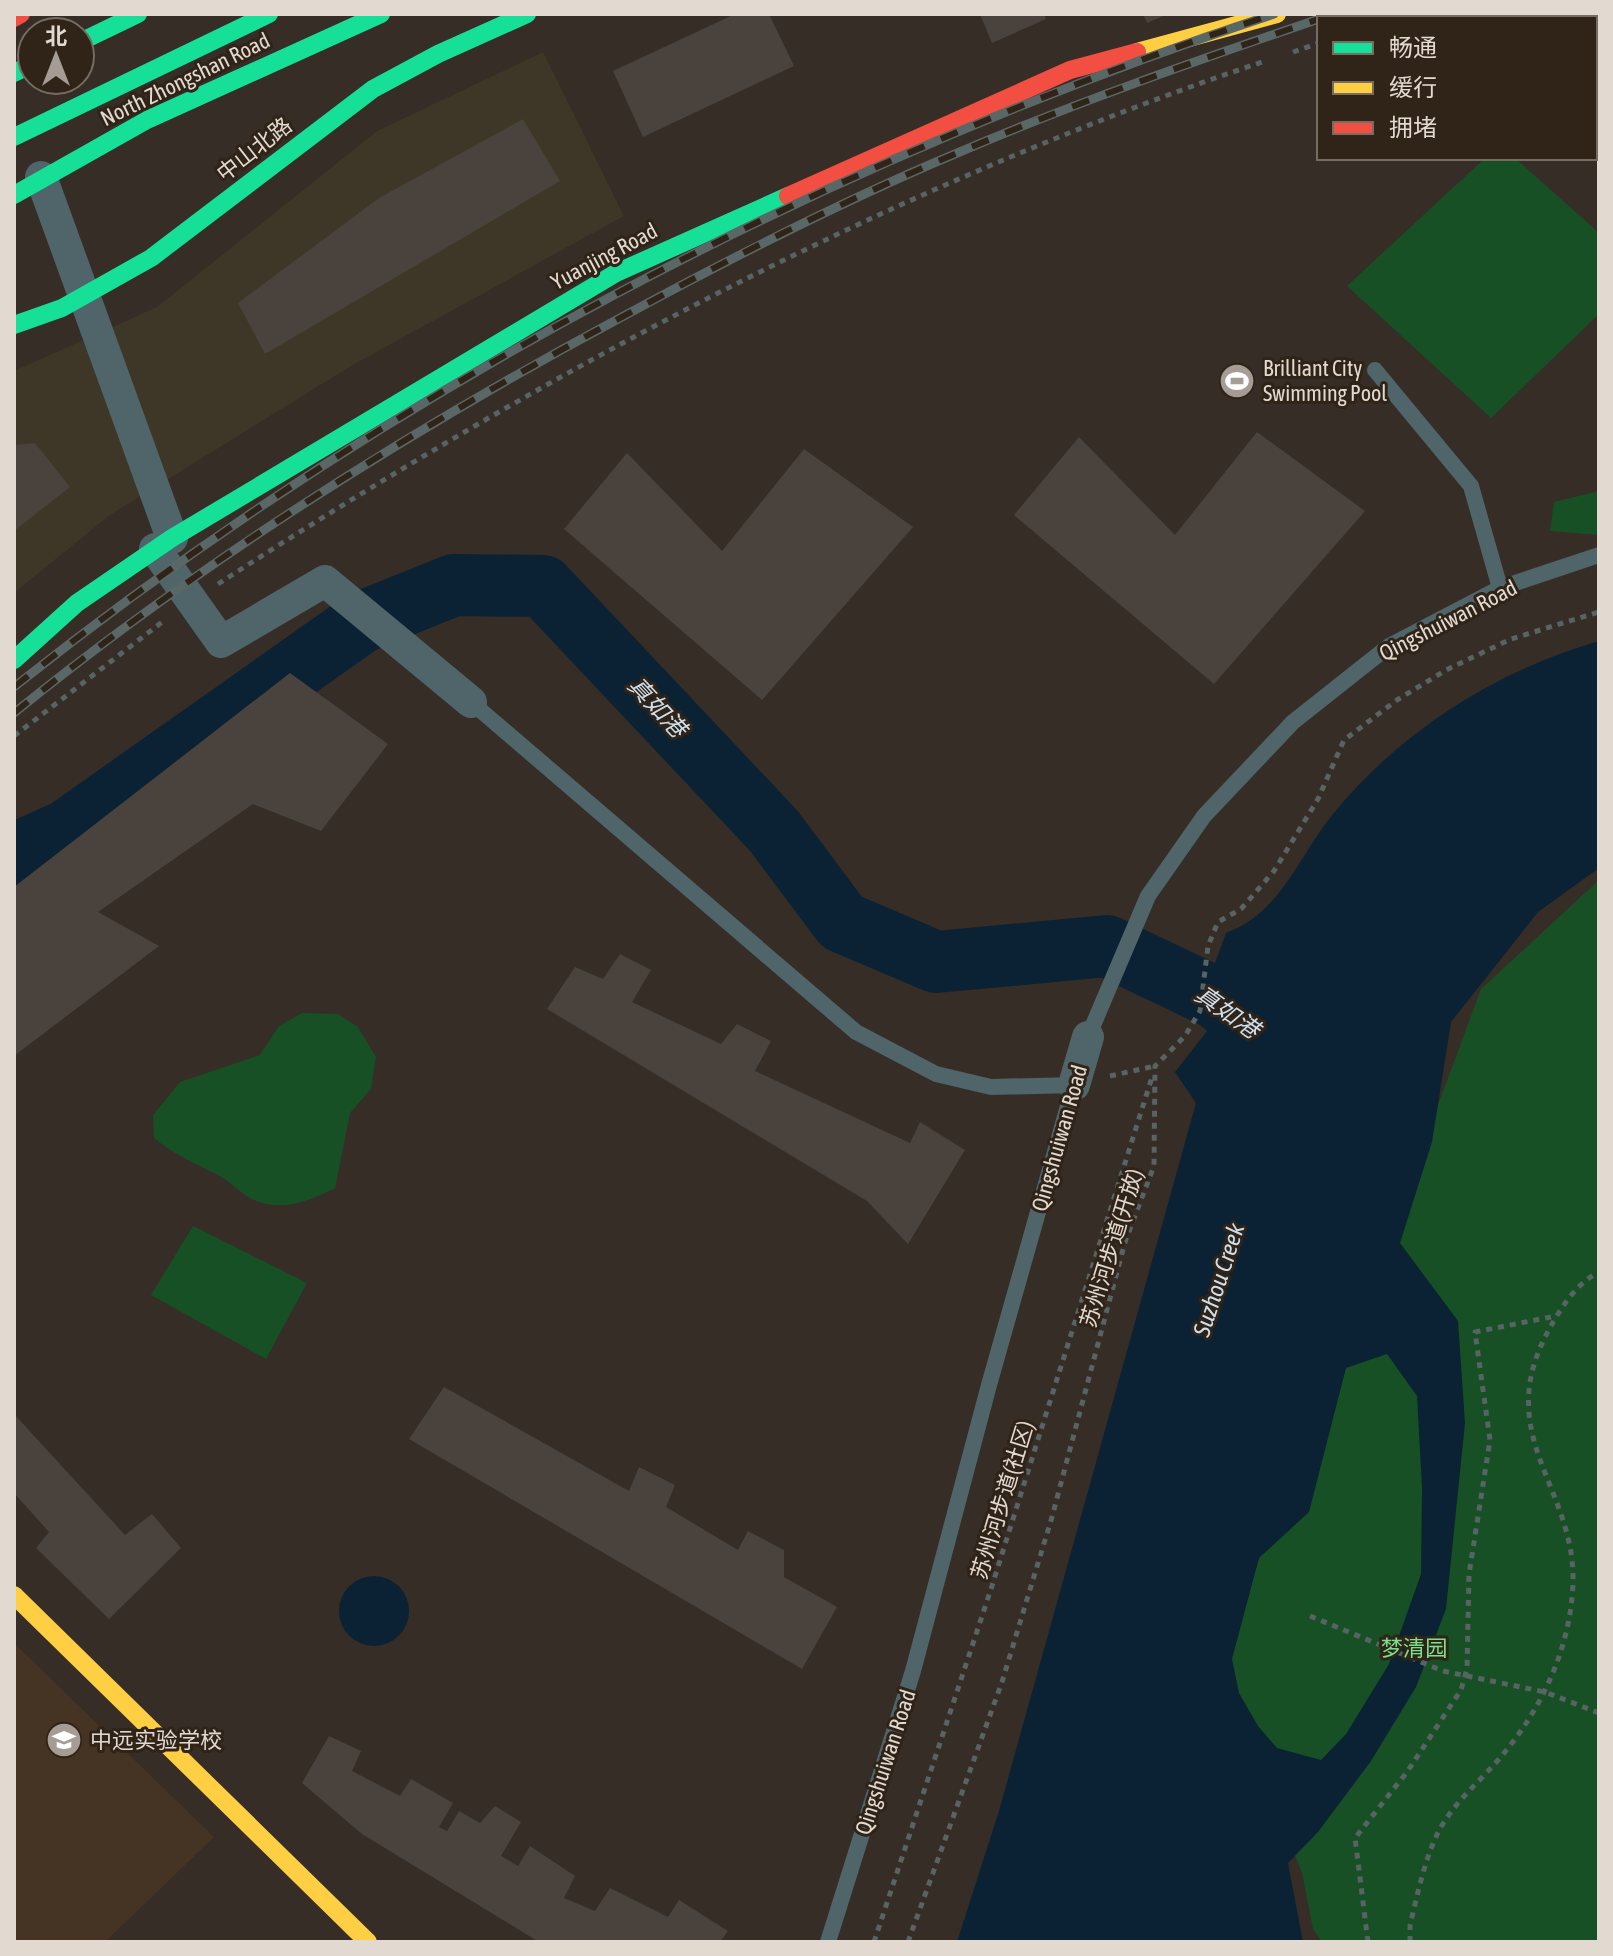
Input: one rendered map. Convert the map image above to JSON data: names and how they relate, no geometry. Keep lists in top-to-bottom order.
{
  "streets": {
    "main road": ["North Zhongshan Road", "中山北路", "Yuanjing Road"],
    "street": ["Qingshuiwan Road"],
    "path": ["苏州河步道(开放)", "苏州河步道(社区)"]
  },
  "crossings": [
    ["苏州河步道(开放)", "苏州河步道(社区)"]
  ],
  "water": ["真如港", "Suzhou Creek"],
  "parks": ["梦清园"],
  "places": {
    "sports": ["Brilliant City Swimming Pool"],
    "school or university": ["中远实验学校"]
  },
  "legend": ["畅通", "缓行", "拥堵"],
  "north": "top"
}
